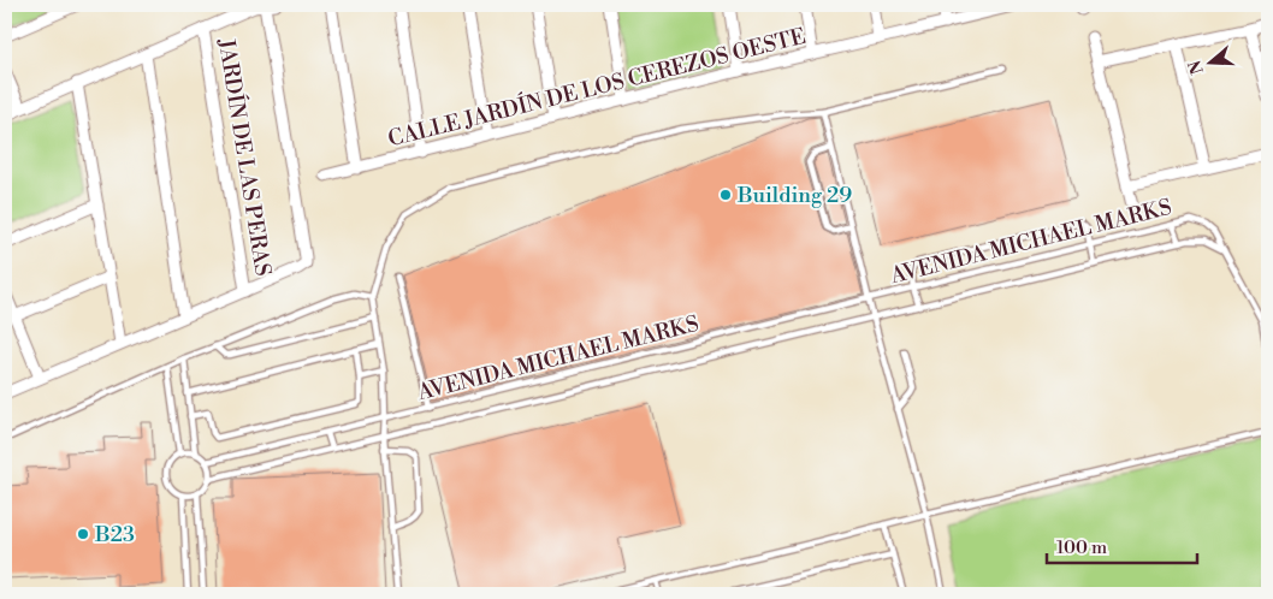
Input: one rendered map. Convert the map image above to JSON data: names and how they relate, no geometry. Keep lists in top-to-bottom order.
{
  "streets": {
    "street": ["CALLE JARDÍN DE LOS CEREZOS OESTE", "JARDÍN DE LAS PERAS"],
    "lane": ["AVENIDA MICHAEL MARKS"]
  },
  "places": ["Building 29", "B23"],
  "scale_bar": "100 m",
  "north": "left"
}
